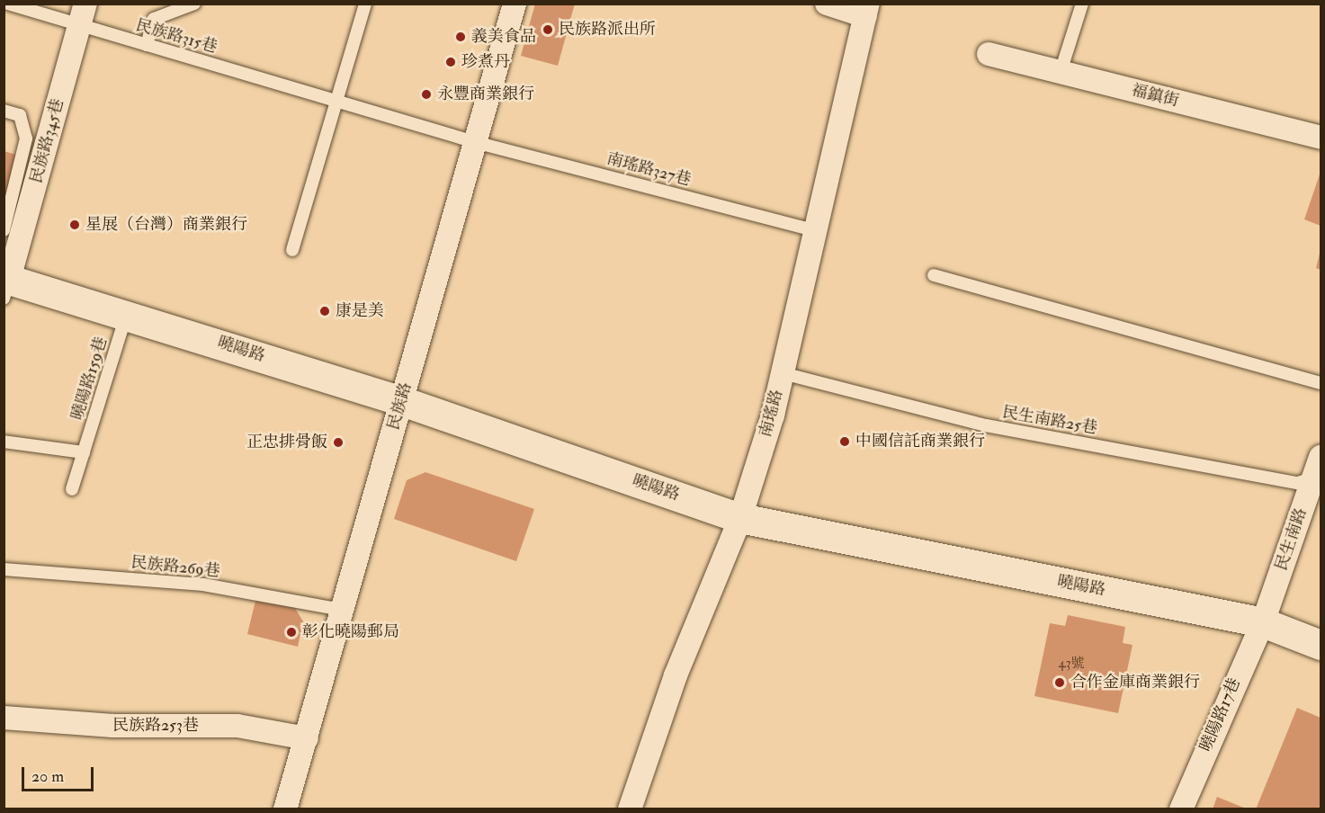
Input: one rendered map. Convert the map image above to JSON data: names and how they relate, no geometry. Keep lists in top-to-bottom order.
{
  "streets": {
    "street": [
      "福鎮街",
      "民族路345巷",
      "曉陽路",
      "民族路",
      "南瑤路",
      "民生南路",
      "曉陽路17巷",
      "民族路253巷"
    ],
    "lane": [
      "民族路315巷",
      "南瑤路327巷",
      "曉陽路159巷",
      "民生南路25巷",
      "民族路269巷"
    ]
  },
  "crossings": [
    ["民族路315巷", "民族路345巷"],
    ["民族路315巷", "南瑤路327巷"],
    ["民族路315巷", "民族路"],
    ["民族路345巷", "曉陽路"],
    ["南瑤路327巷", "民族路"],
    ["南瑤路327巷", "南瑤路"],
    ["曉陽路", "曉陽路159巷"],
    ["曉陽路", "民族路"],
    ["曉陽路", "南瑤路"],
    ["曉陽路", "民生南路"],
    ["曉陽路", "曉陽路17巷"],
    ["民族路", "民族路269巷"],
    ["民族路", "民族路253巷"],
    ["南瑤路", "民生南路25巷"],
    ["民生南路25巷", "民生南路"],
    ["民生南路", "曉陽路17巷"]
  ],
  "places": [
    "民族路派出所",
    "義美食品",
    "珍煮丹",
    "永豐商業銀行",
    "星展（台灣）商業銀行",
    "康是美",
    "中國信託商業銀行",
    "正忠排骨飯",
    "彰化曉陽郵局",
    "合作金庫商業銀行"
  ],
  "house_numbers": ["43號"],
  "scale_bar": "20 m"
}
